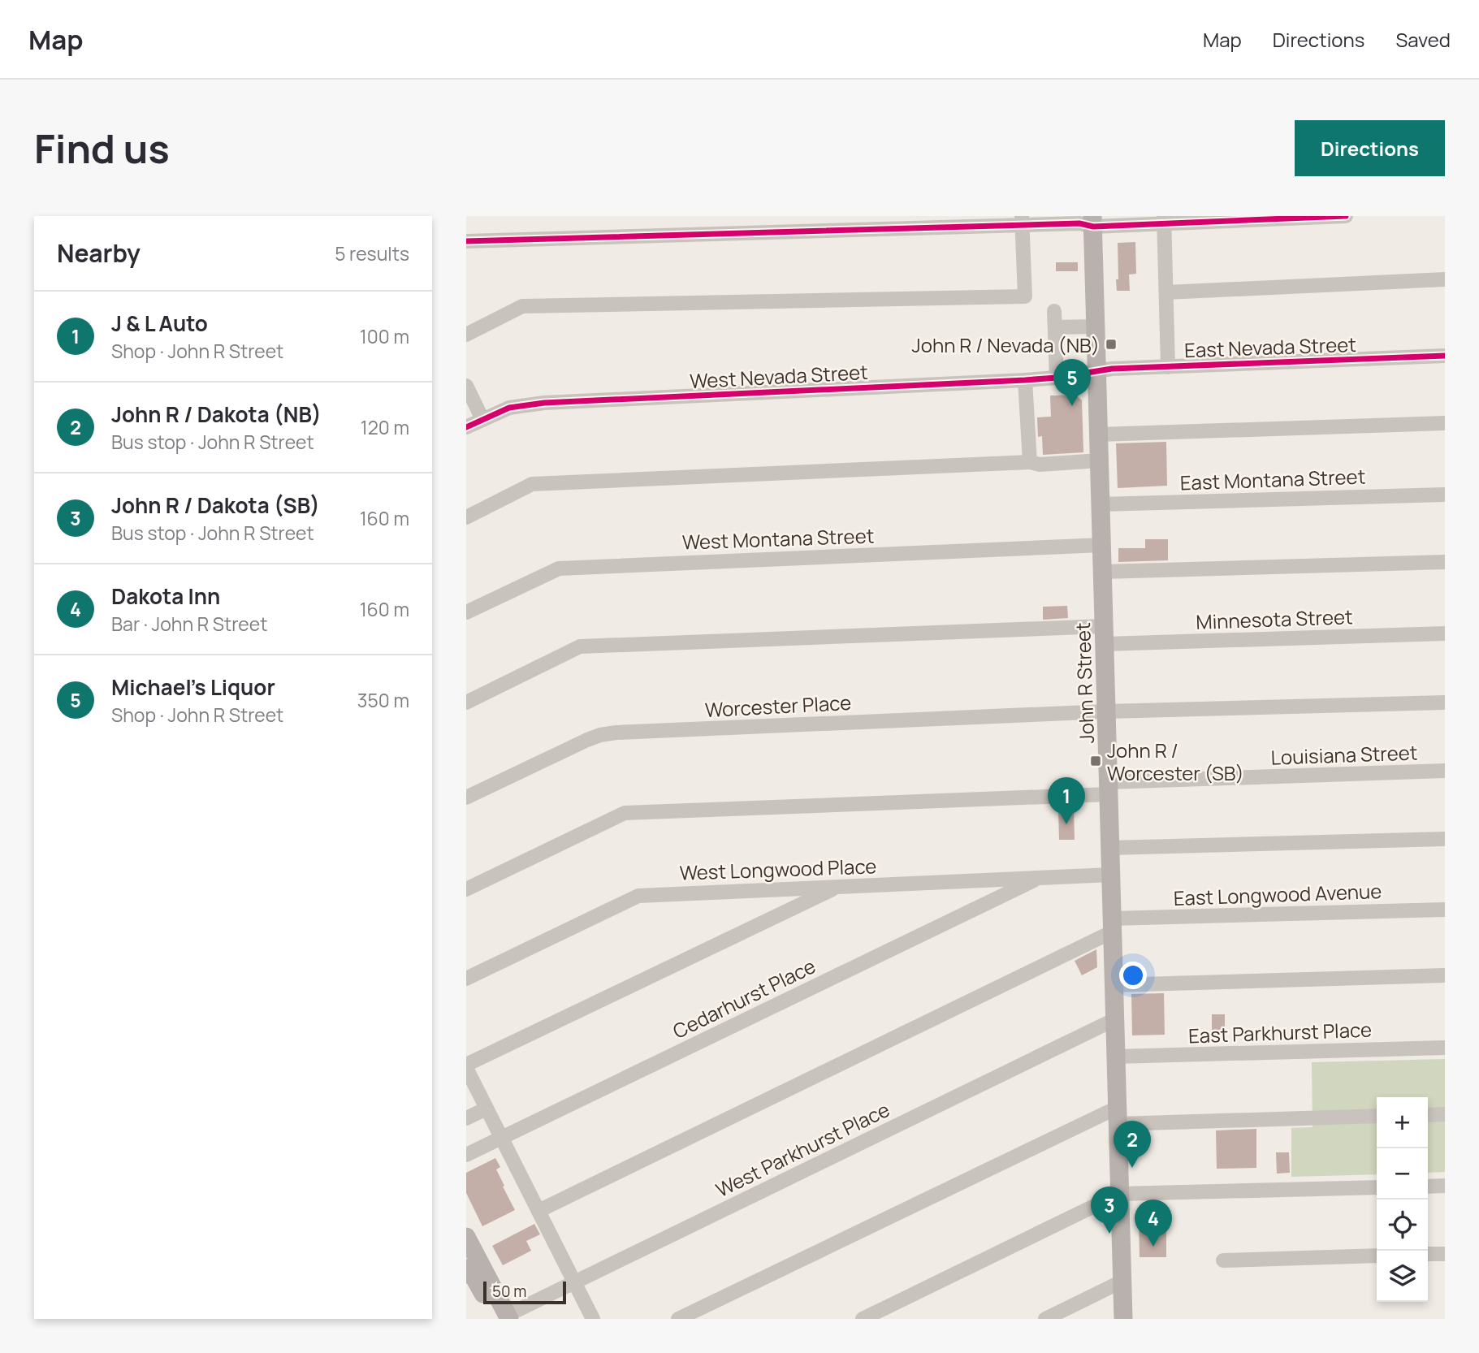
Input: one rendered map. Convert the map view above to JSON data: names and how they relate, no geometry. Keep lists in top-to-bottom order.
{
  "streets": {
    "main road": ["John R Street"],
    "street": [
      "East Nevada Street",
      "West Nevada Street",
      "East Montana Street",
      "West Montana Street",
      "Minnesota Street",
      "Worcester Place",
      "Louisiana Street",
      "West Longwood Place",
      "East Longwood Avenue",
      "Cedarhurst Place",
      "East Parkhurst Place",
      "West Parkhurst Place"
    ]
  },
  "crossings": [
    ["East Nevada Street", "West Nevada Street"],
    ["East Nevada Street", "John R Street"],
    ["West Nevada Street", "John R Street"],
    ["East Montana Street", "John R Street"],
    ["West Montana Street", "John R Street"],
    ["Minnesota Street", "John R Street"],
    ["John R Street", "Worcester Place"],
    ["John R Street", "Louisiana Street"],
    ["John R Street", "West Longwood Place"],
    ["John R Street", "East Longwood Avenue"],
    ["John R Street", "East Parkhurst Place"],
    ["John R Street", "West Parkhurst Place"],
    ["West Longwood Place", "Cedarhurst Place"]
  ],
  "places": {
    "transit": ["John R / Nevada (NB)", "John R / Worcester (SB)"]
  },
  "scale_bar": "50 m",
  "page": {
    "header": "Map",
    "nav": ["Map", "Directions", "Saved"],
    "buttons": "Directions",
    "title": "Find us",
    "heading": ["Nearby", "5 results"],
    "list": [
      {
        "mark": "1",
        "name": "J & L Auto",
        "note": "Shop · John R Street",
        "value": "100 m"
      },
      {
        "mark": "2",
        "name": "John R / Dakota (NB)",
        "note": "Bus stop · John R Street",
        "value": "120 m"
      },
      {
        "mark": "3",
        "name": "John R / Dakota (SB)",
        "note": "Bus stop · John R Street",
        "value": "160 m"
      },
      {
        "mark": "4",
        "name": "Dakota Inn",
        "note": "Bar · John R Street",
        "value": "160 m"
      },
      {
        "mark": "5",
        "name": "Michael's Liquor",
        "note": "Shop · John R Street",
        "value": "350 m"
      }
    ],
    "pins": [
      "5",
      "1",
      "2",
      "3",
      "4"
    ],
    "map_buttons": ["+", "−"],
    "scale": "50 m"
  }
}
